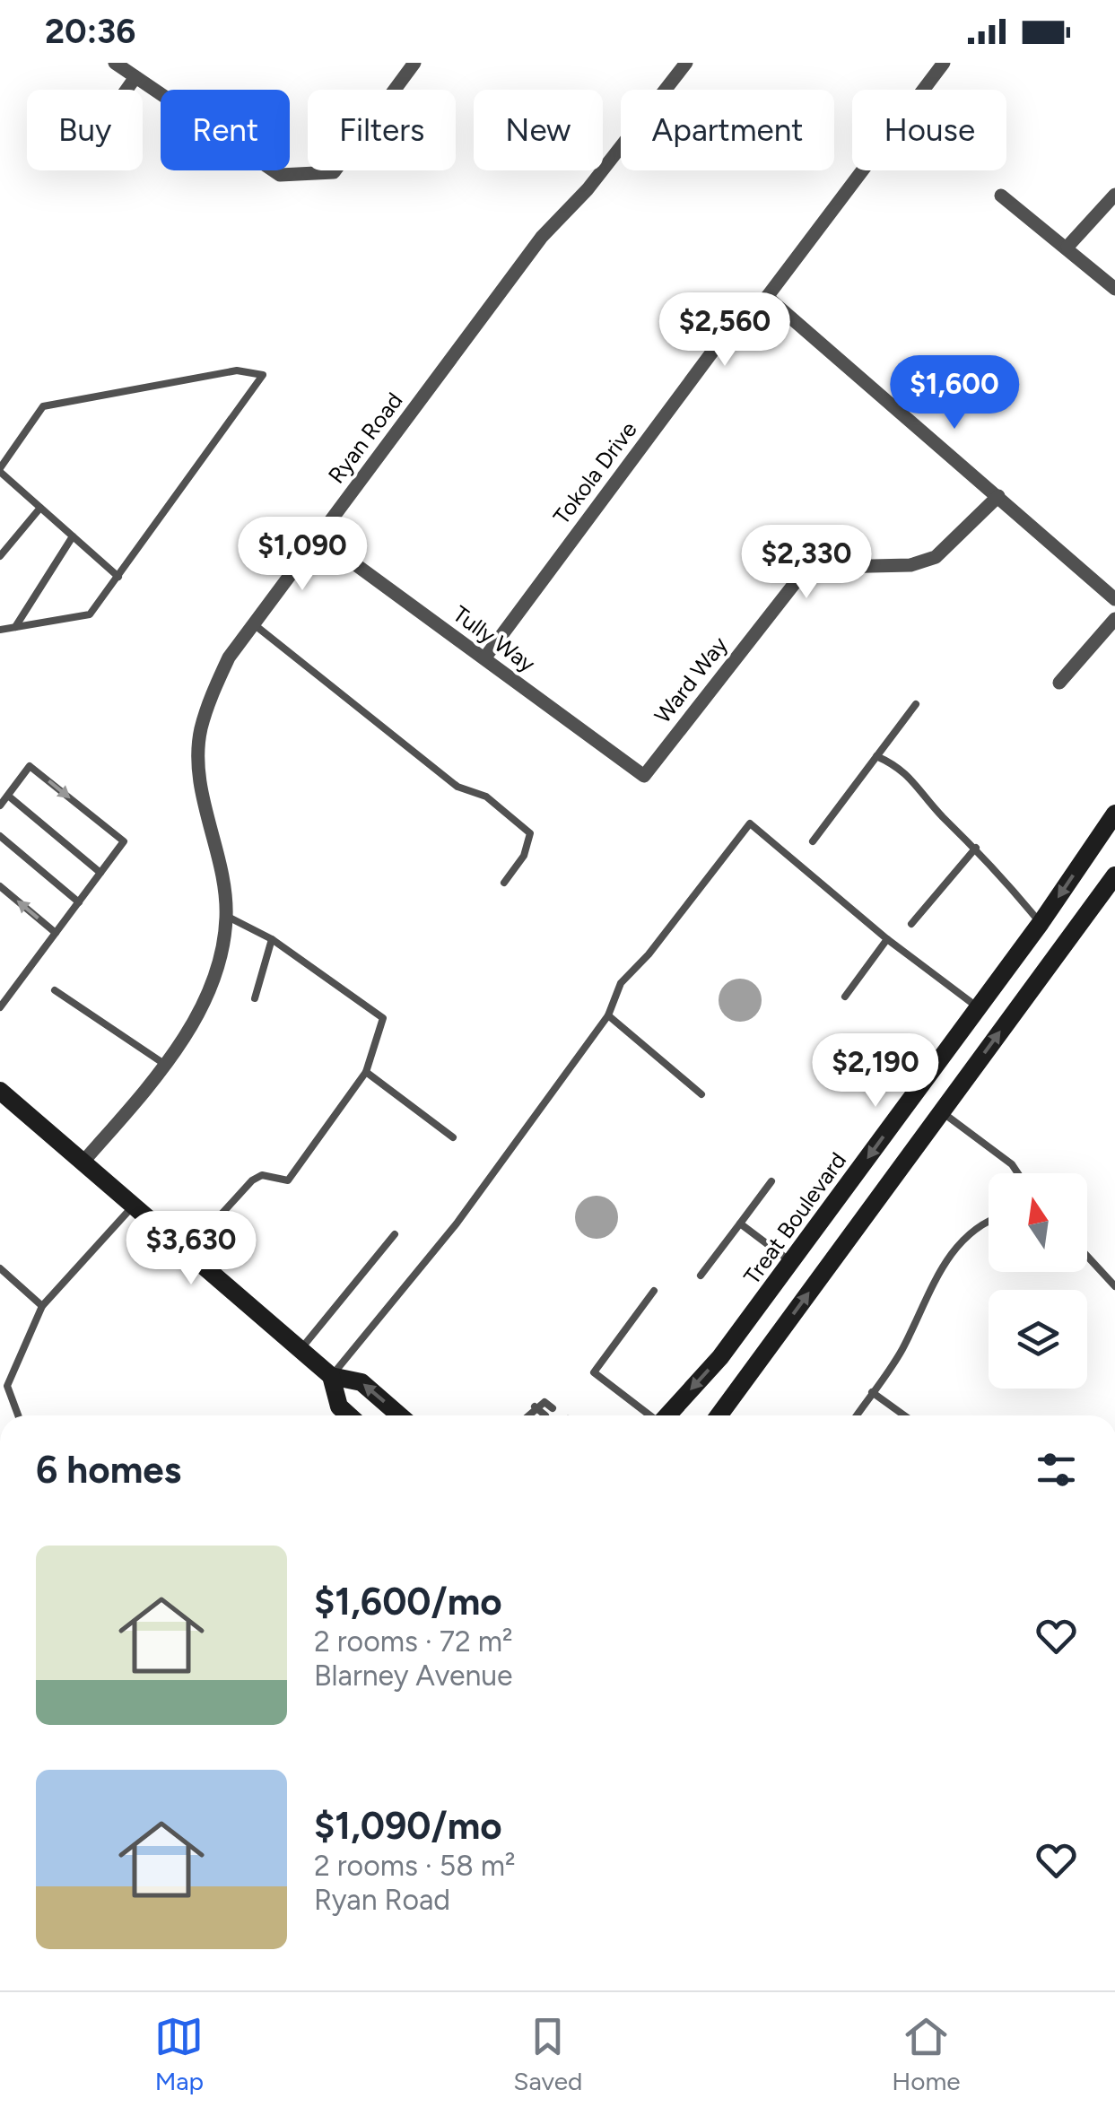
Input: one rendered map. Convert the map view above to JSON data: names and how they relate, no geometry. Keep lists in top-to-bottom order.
{
  "streets": {
    "main road": ["Treat Boulevard"],
    "street": [
      "Ryan Road",
      "Tokola Drive",
      "Tully Way",
      "Ward Way"
    ]
  },
  "crossings": [
    ["Ryan Road", "Tully Way"],
    ["Tokola Drive", "Tully Way"],
    ["Tully Way", "Ward Way"]
  ],
  "north": "top",
  "page": {
    "status": "20:36",
    "chip": [
      "Buy",
      "Rent",
      "Filters",
      "New",
      "Apartment",
      "House"
    ],
    "price": [
      "$2,560",
      "$1,600",
      "$1,090",
      "$2,330",
      "$2,190",
      "$3,630"
    ],
    "heading": "6 homes",
    "list": [
      {
        "name": "$1,600/mo",
        "note": "2 rooms · 72 m² · Blarney Avenue"
      },
      {
        "name": "$1,090/mo",
        "note": "2 rooms · 58 m² · Ryan Road"
      }
    ],
    "tabs": ["Map", "Saved", "Home"]
  }
}
